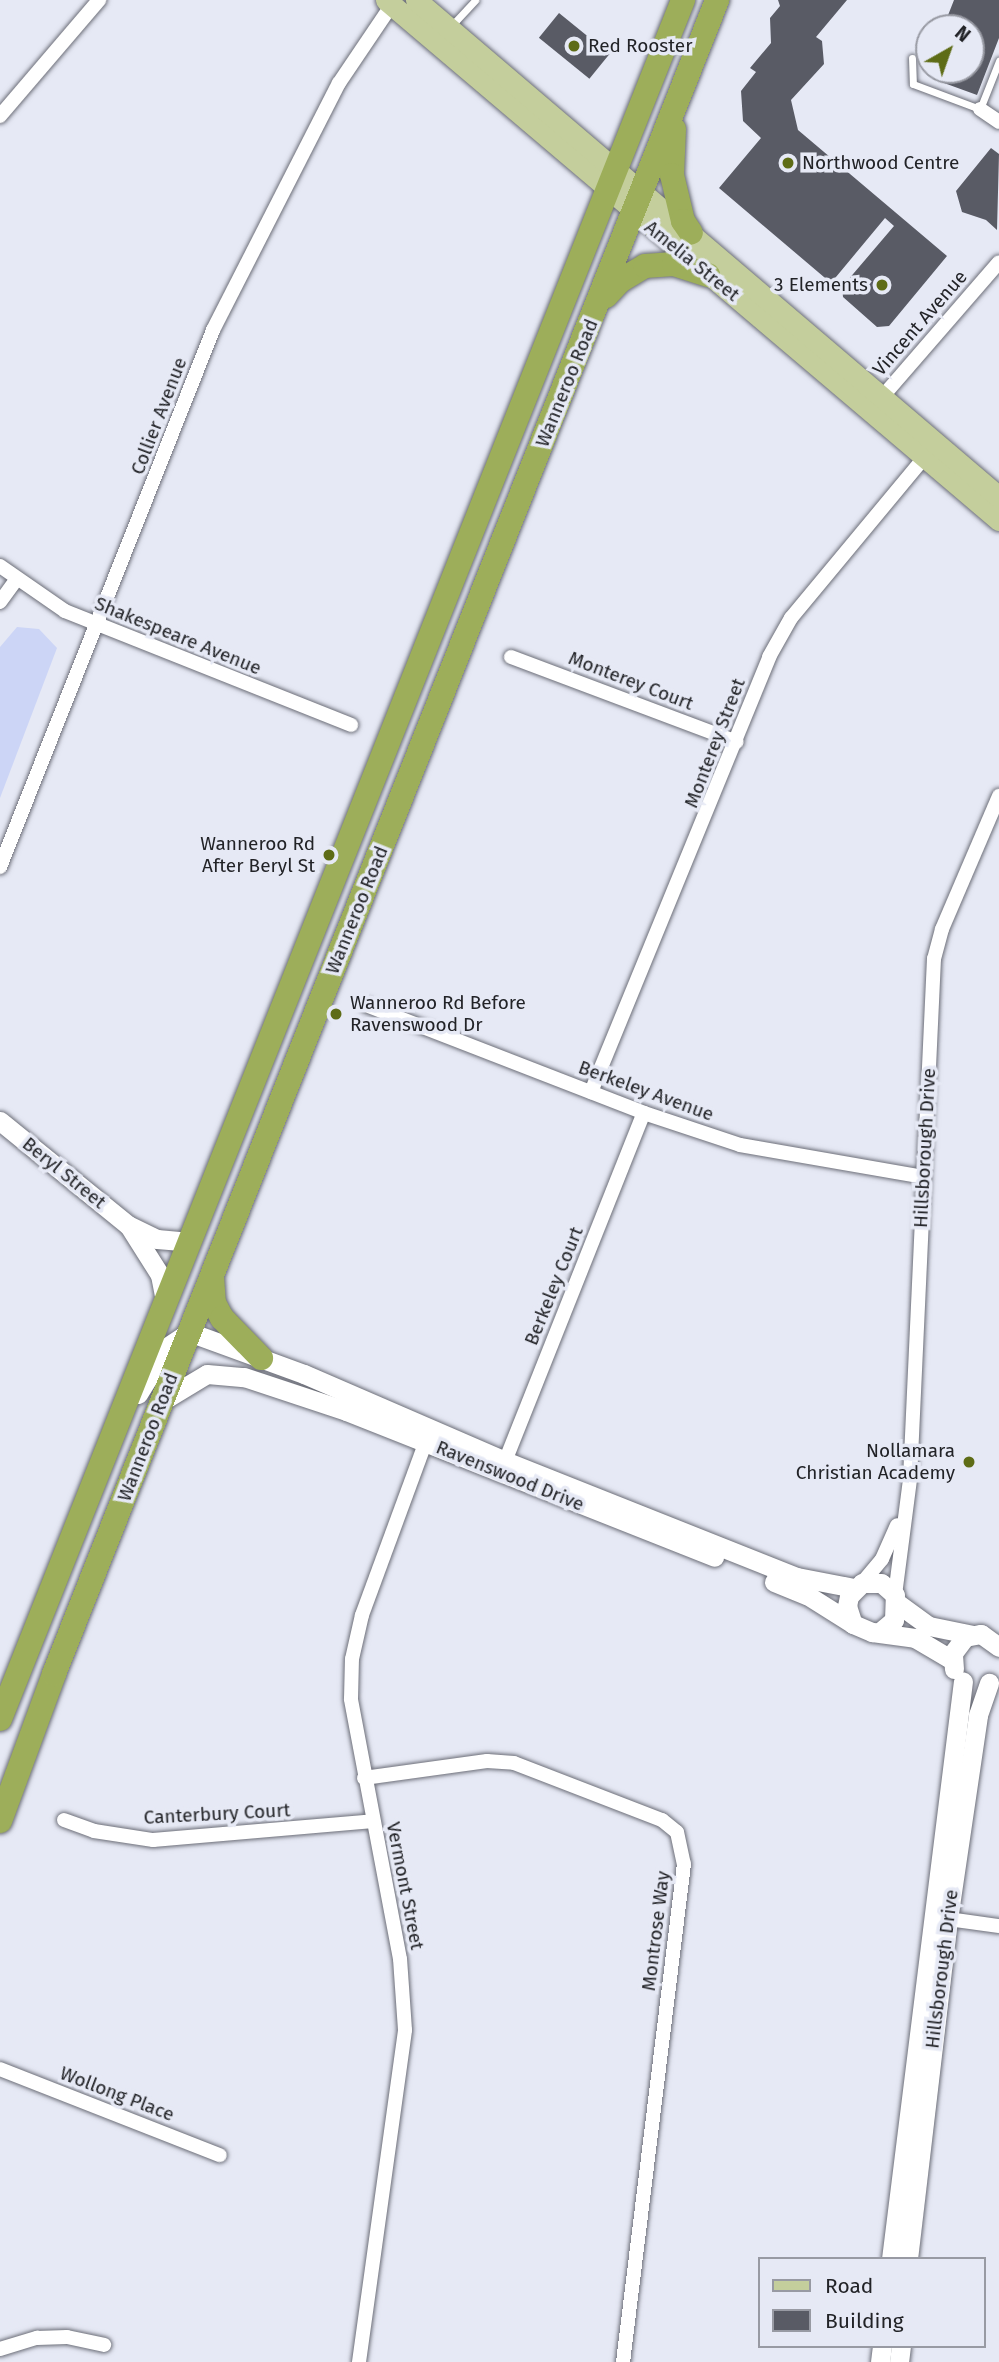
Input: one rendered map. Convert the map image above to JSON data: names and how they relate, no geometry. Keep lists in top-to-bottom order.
{
  "streets": {
    "highway": ["Wanneroo Road"],
    "main road": ["Amelia Street"],
    "street": [
      "Vincent Avenue",
      "Collier Avenue",
      "Shakespeare Avenue",
      "Monterey Court",
      "Monterey Street",
      "Berkeley Avenue",
      "Hillsborough Drive",
      "Beryl Street",
      "Berkeley Court",
      "Ravenswood Drive",
      "Canterbury Court",
      "Vermont Street",
      "Montrose Way",
      "Wollong Place"
    ]
  },
  "crossings": [
    ["Amelia Street", "Vincent Avenue"],
    ["Amelia Street", "Wanneroo Road"],
    ["Amelia Street", "Collier Avenue"],
    ["Amelia Street", "Monterey Street"],
    ["Wanneroo Road", "Beryl Street"],
    ["Wanneroo Road", "Ravenswood Drive"],
    ["Collier Avenue", "Shakespeare Avenue"],
    ["Monterey Court", "Monterey Street"],
    ["Monterey Street", "Berkeley Avenue"],
    ["Berkeley Avenue", "Hillsborough Drive"],
    ["Berkeley Avenue", "Berkeley Court"],
    ["Hillsborough Drive", "Ravenswood Drive"],
    ["Berkeley Court", "Ravenswood Drive"],
    ["Ravenswood Drive", "Vermont Street"],
    ["Canterbury Court", "Vermont Street"],
    ["Vermont Street", "Montrose Way"]
  ],
  "places": [
    "Red Rooster",
    "Northwood Centre",
    "3 Elements",
    "Wanneroo Rd After Beryl St",
    "Wanneroo Rd Before Ravenswood Dr",
    "Nollamara Christian Academy"
  ],
  "legend": ["Road", "Building"],
  "north": "top right"
}
